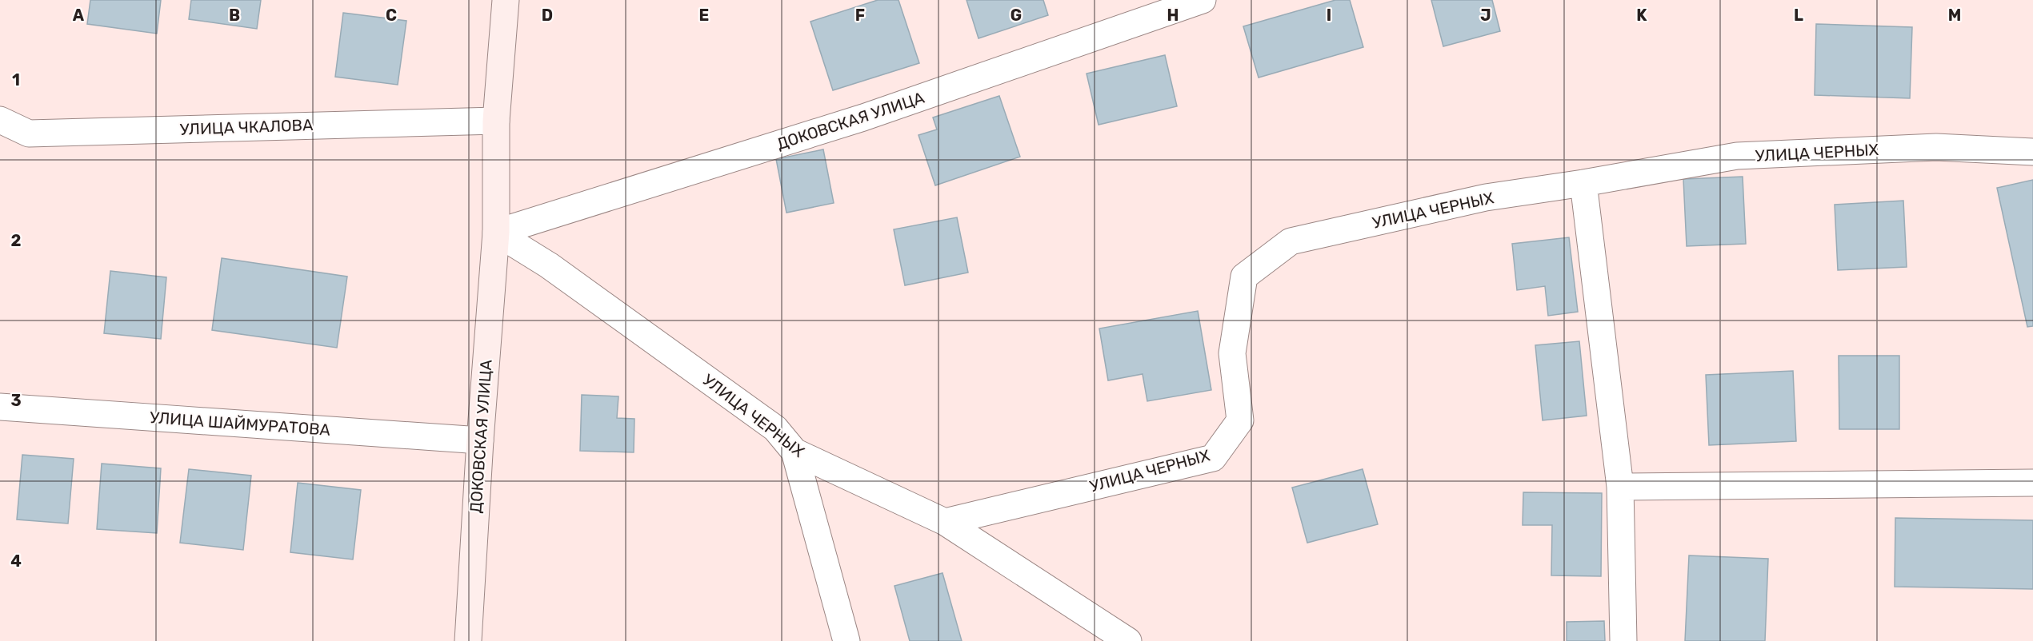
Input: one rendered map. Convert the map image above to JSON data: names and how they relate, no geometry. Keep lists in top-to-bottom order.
{
  "streets": {
    "main road": ["ДОКОВСКАЯ УЛИЦА"],
    "street": ["УЛИЦА ЧКАЛОВА", "УЛИЦА ЧЕРНЫХ", "УЛИЦА ШАЙМУРАТОВА"]
  },
  "crossings": [
    ["ДОКОВСКАЯ УЛИЦА", "УЛИЦА ЧКАЛОВА"],
    ["ДОКОВСКАЯ УЛИЦА", "УЛИЦА ЧЕРНЫХ"],
    ["ДОКОВСКАЯ УЛИЦА", "УЛИЦА ШАЙМУРАТОВА"]
  ],
  "grid": {
    "columns": [
      "A",
      "B",
      "C",
      "D",
      "E",
      "F",
      "G",
      "H",
      "I",
      "J",
      "K",
      "L",
      "M"
    ],
    "rows": [
      "1",
      "2",
      "3",
      "4"
    ]
  }
}
